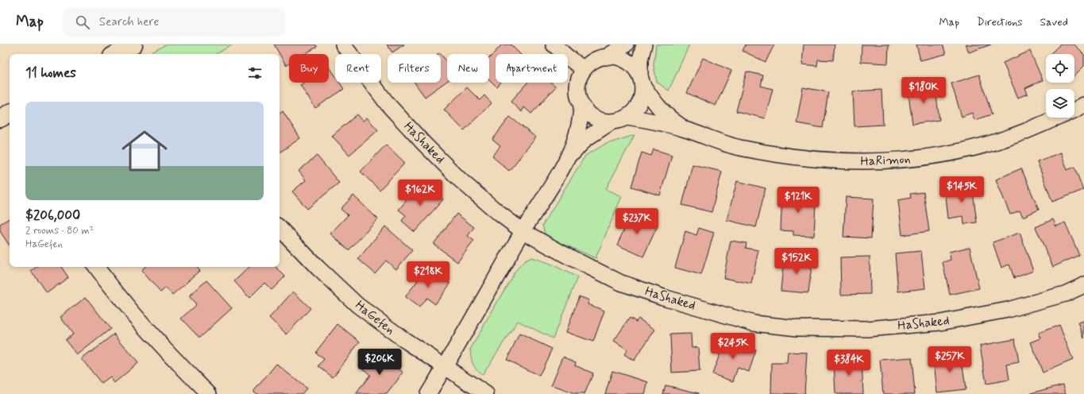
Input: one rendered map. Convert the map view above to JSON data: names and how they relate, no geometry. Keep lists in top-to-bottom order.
{
  "streets": {
    "street": ["HaShaked", "HaRimon", "HaGefen"]
  },
  "page": {
    "header": "Map",
    "search": "Search here",
    "nav": ["Map", "Directions", "Saved"],
    "chip": [
      "Buy",
      "Rent",
      "Filters",
      "New",
      "Apartment"
    ],
    "heading": "11 homes",
    "price": [
      "$180K",
      "$145K",
      "$162K",
      "$121K",
      "$237K",
      "$152K",
      "$218K",
      "$245K",
      "$257K",
      "$206K",
      "$384K"
    ],
    "list": [
      {
        "name": "$206,000",
        "note": "2 rooms · 80 m² · HaGefen"
      }
    ]
  }
}
